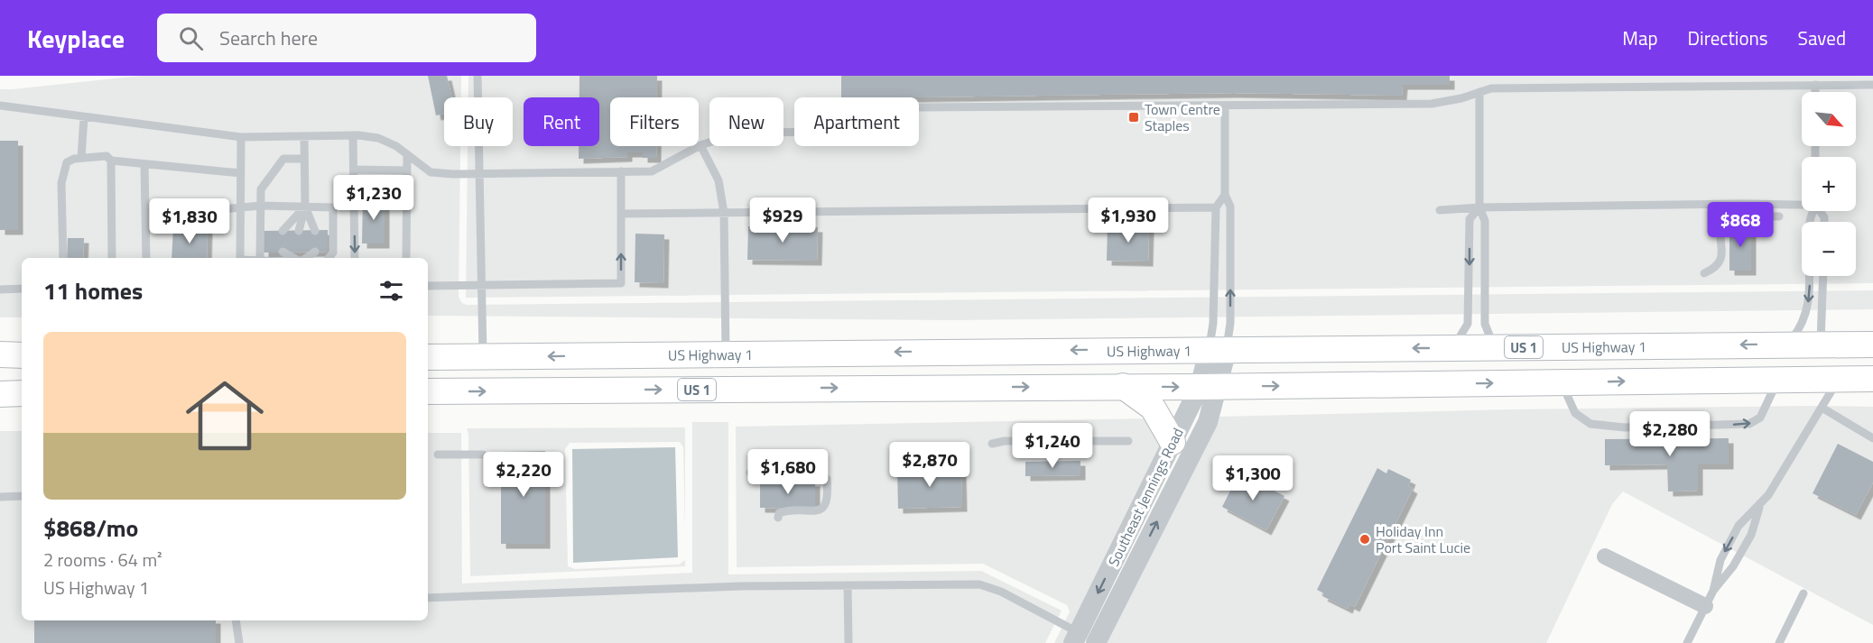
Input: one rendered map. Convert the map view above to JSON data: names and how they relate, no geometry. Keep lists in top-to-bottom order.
{
  "streets": {
    "main road": ["US Highway 1", "US 1"],
    "street": ["Southeast Jennings Road"]
  },
  "crossings": [
    ["US Highway 1", "Southeast Jennings Road"],
    ["US 1", "Southeast Jennings Road"]
  ],
  "places": {
    "transit": ["Town Centre Staples"],
    "other": ["Holiday Inn Port Saint Lucie"]
  },
  "north": "bottom right",
  "page": {
    "header": "Keyplace",
    "search": "Search here",
    "nav": ["Map", "Directions", "Saved"],
    "map_buttons": ["+", "−"],
    "chip": [
      "Buy",
      "Rent",
      "Filters",
      "New",
      "Apartment"
    ],
    "price": [
      "$1,230",
      "$929",
      "$1,930",
      "$1,830",
      "$868",
      "$2,280",
      "$1,240",
      "$2,870",
      "$1,680",
      "$2,220",
      "$1,300"
    ],
    "heading": "11 homes",
    "list": [
      {
        "name": "$868/mo",
        "note": "2 rooms · 64 m² · US Highway 1"
      }
    ]
  }
}
